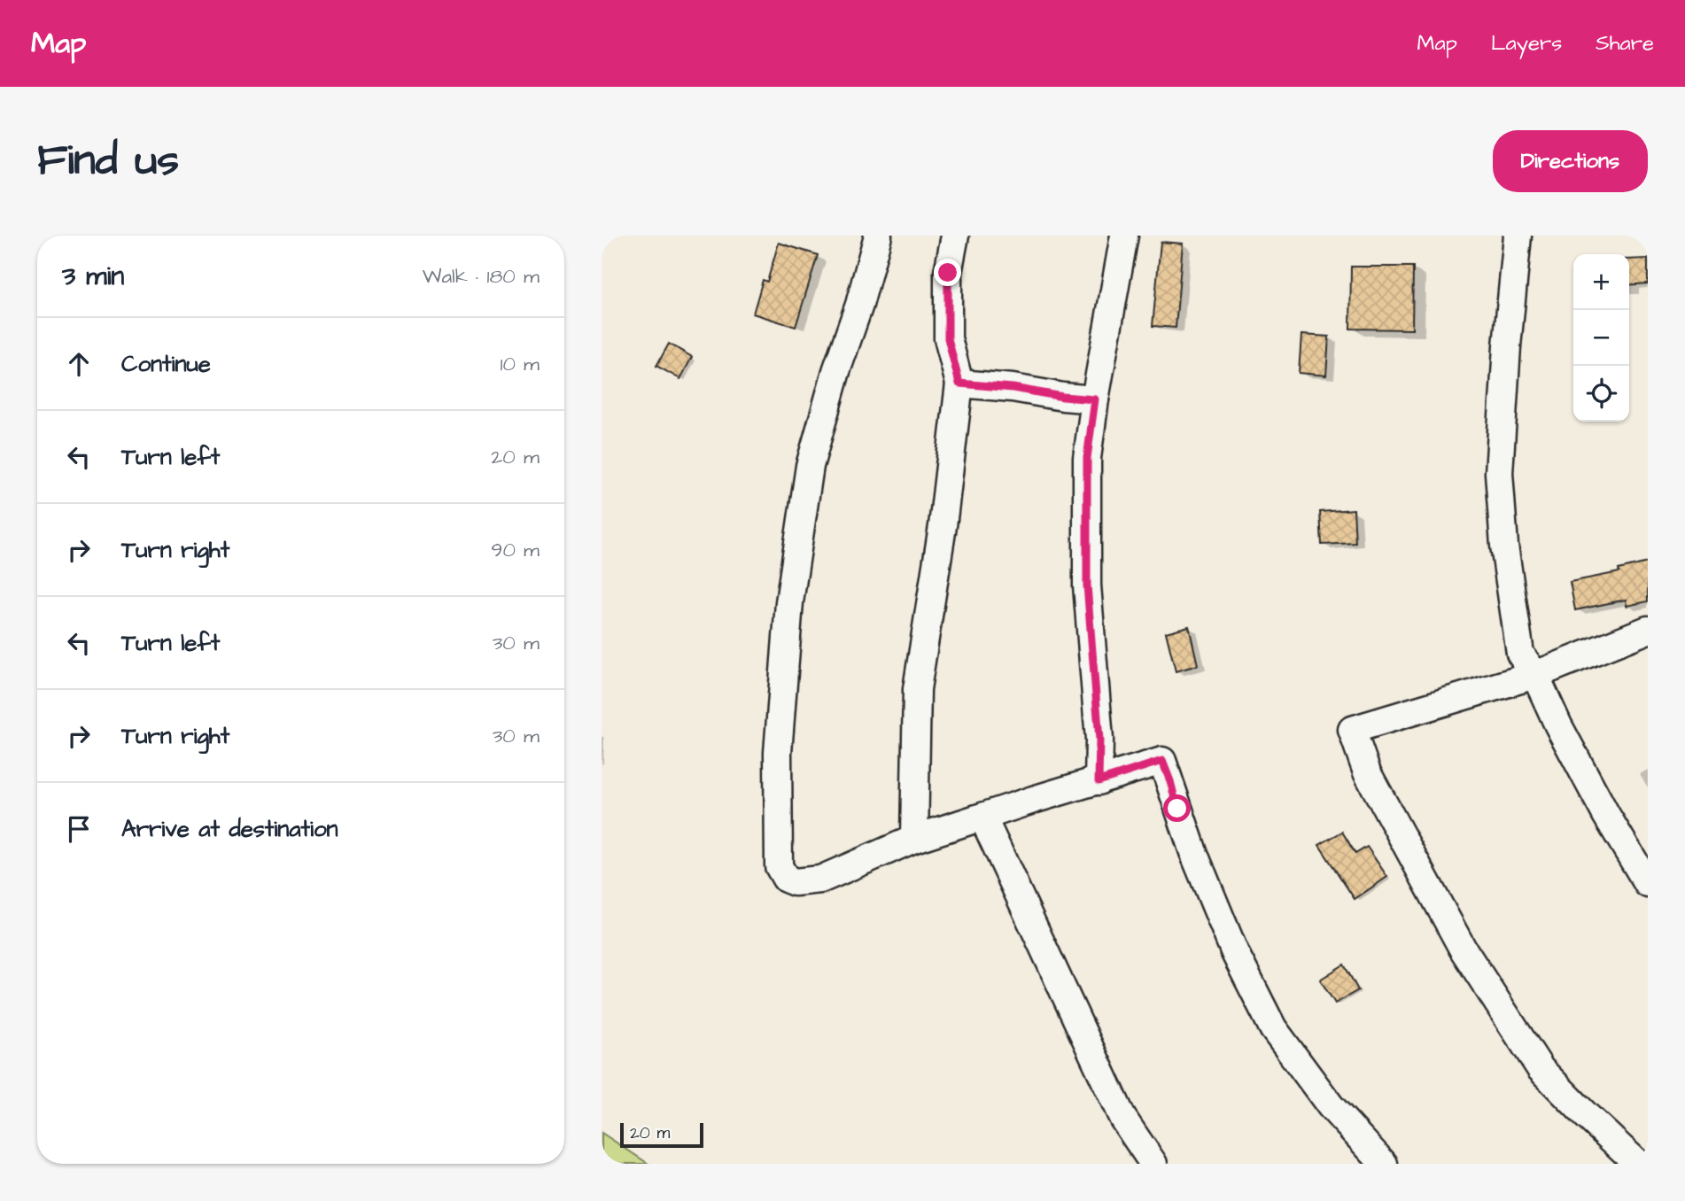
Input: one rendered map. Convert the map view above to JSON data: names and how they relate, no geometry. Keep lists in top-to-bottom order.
{
  "scale_bar": "20 m",
  "page": {
    "header": "Map",
    "nav": ["Map", "Layers", "Share"],
    "buttons": "Directions",
    "title": "Find us",
    "heading": ["3 min", "Walk · 180 m"],
    "map_buttons": ["+", "−"],
    "list": [
      ["Continue", "10 m"],
      ["Turn left", "20 m"],
      ["Turn right", "90 m"],
      ["Turn left", "30 m"],
      ["Turn right", "30 m"],
      "Arrive at destination"
    ],
    "scale": "20 m"
  }
}
